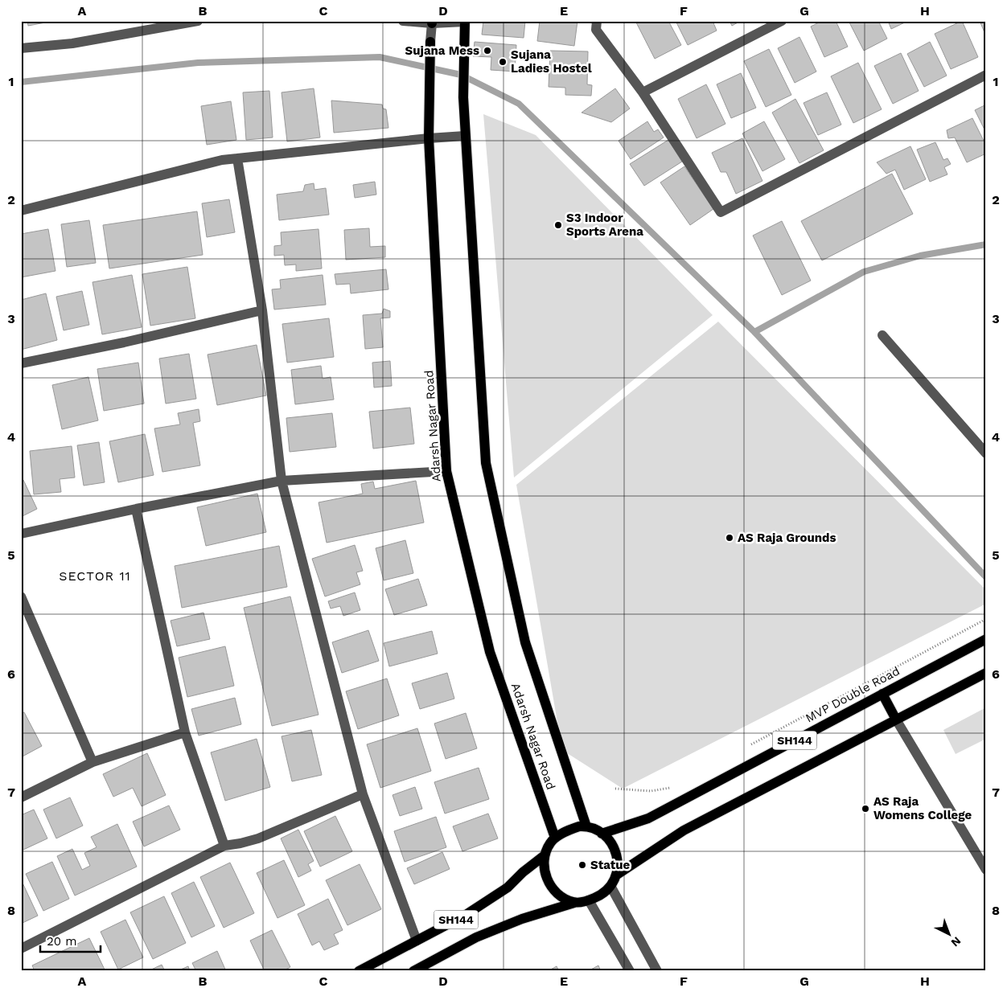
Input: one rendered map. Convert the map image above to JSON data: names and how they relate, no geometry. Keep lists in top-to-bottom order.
{
  "streets": {
    "main road": ["Adarsh Nagar Road", "MVP Double Road", "SH144"]
  },
  "crossings": [
    ["Adarsh Nagar Road", "MVP Double Road"],
    ["Adarsh Nagar Road", "SH144"],
    ["MVP Double Road", "SH144"]
  ],
  "districts": ["SECTOR 11"],
  "places": [
    "Sujana Mess",
    "Sujana Ladies Hostel",
    "S3 Indoor Sports Arena",
    "AS Raja Grounds",
    "AS Raja Womens College",
    "Statue"
  ],
  "scale_bar": "20 m",
  "north": "bottom right",
  "grid": {
    "columns": [
      "A",
      "B",
      "C",
      "D",
      "E",
      "F",
      "G",
      "H"
    ],
    "rows": [
      "1",
      "2",
      "3",
      "4",
      "5",
      "6",
      "7",
      "8"
    ]
  }
}
